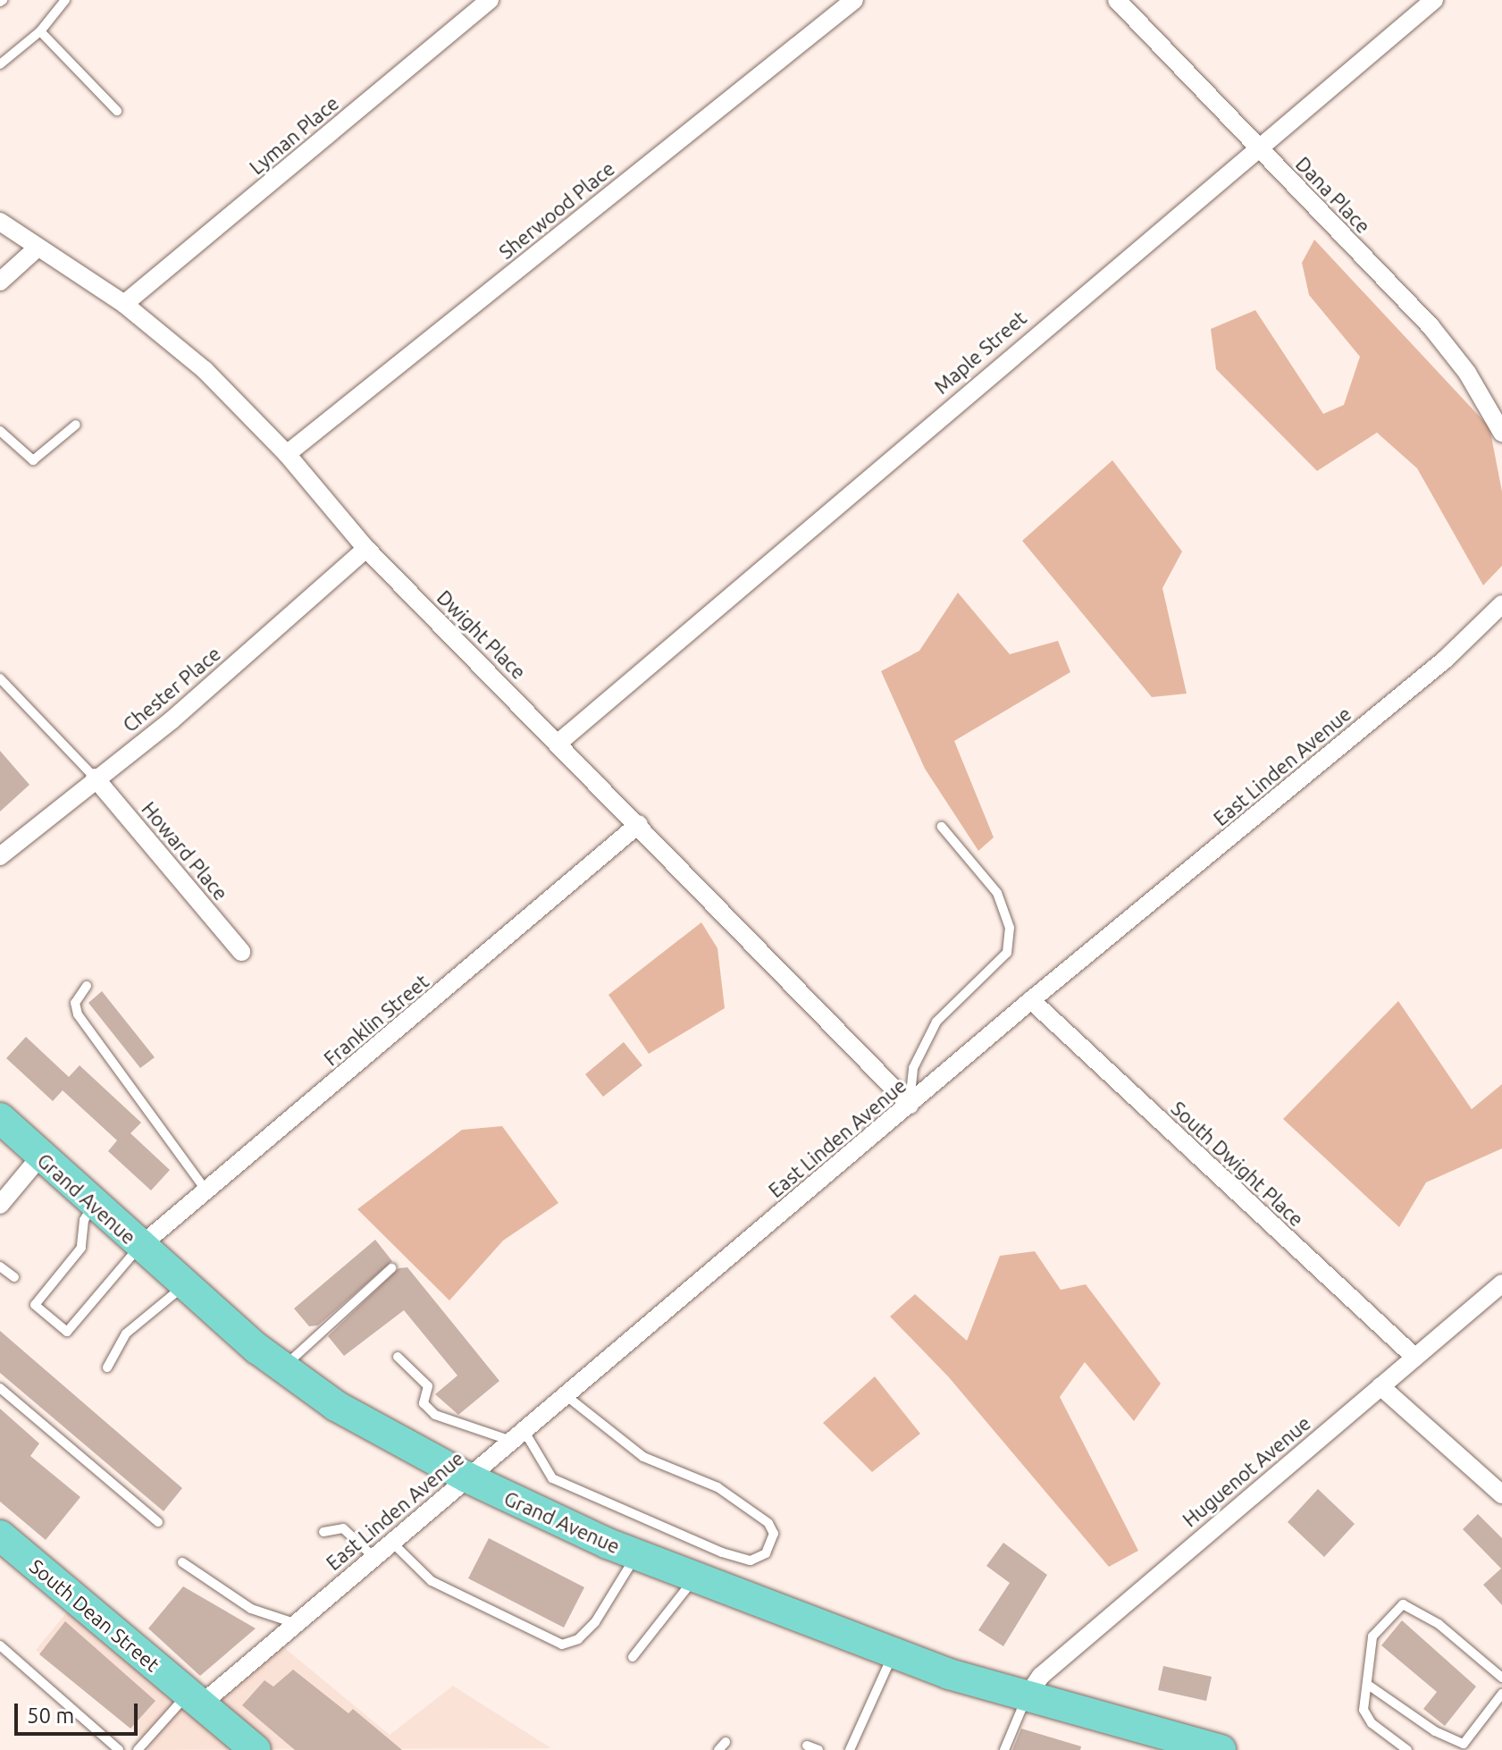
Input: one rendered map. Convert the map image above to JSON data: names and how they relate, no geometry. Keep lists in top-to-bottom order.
{
  "streets": {
    "main road": ["Grand Avenue", "South Dean Street"],
    "street": [
      "Lyman Place",
      "Dana Place",
      "Sherwood Place",
      "Maple Street",
      "Dwight Place",
      "Chester Place",
      "East Linden Avenue",
      "Howard Place",
      "Franklin Street",
      "South Dwight Place",
      "Huguenot Avenue"
    ]
  },
  "crossings": [
    ["Lyman Place", "Dwight Place"],
    ["Dana Place", "Maple Street"],
    ["Sherwood Place", "Dwight Place"],
    ["Maple Street", "Dwight Place"],
    ["Dwight Place", "Chester Place"],
    ["Dwight Place", "East Linden Avenue"],
    ["Dwight Place", "Franklin Street"],
    ["Chester Place", "Howard Place"],
    ["East Linden Avenue", "South Dwight Place"],
    ["East Linden Avenue", "Grand Avenue"],
    ["East Linden Avenue", "South Dean Street"],
    ["Franklin Street", "Grand Avenue"],
    ["South Dwight Place", "Huguenot Avenue"],
    ["Grand Avenue", "Huguenot Avenue"]
  ],
  "scale_bar": "50 m"
}
